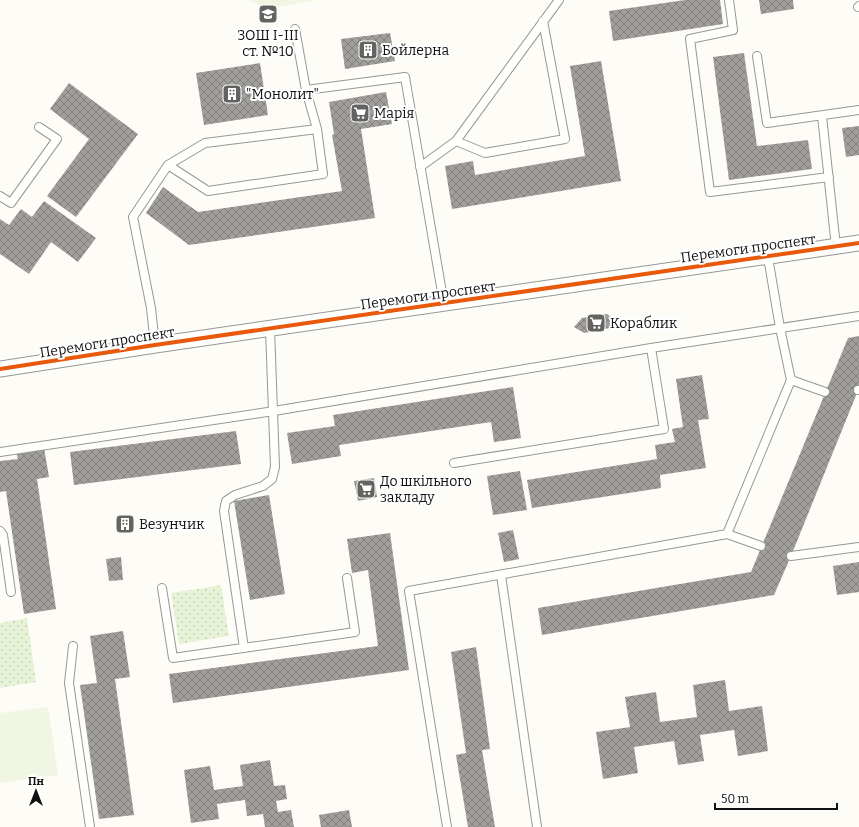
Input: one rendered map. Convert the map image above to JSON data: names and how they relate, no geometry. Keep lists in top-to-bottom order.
{
  "streets": {
    "street": ["Перемоги проспект"]
  },
  "places": {
    "school or university": ["ЗОШ І-ІІІ ст. №10"],
    "building": ["Бойлерна", "\"Монолит\"", "Везунчик"],
    "supermarket": ["Марія", "Кораблик", "До шкільного закладу"]
  },
  "scale_bar": "50 m",
  "north": "top"
}
